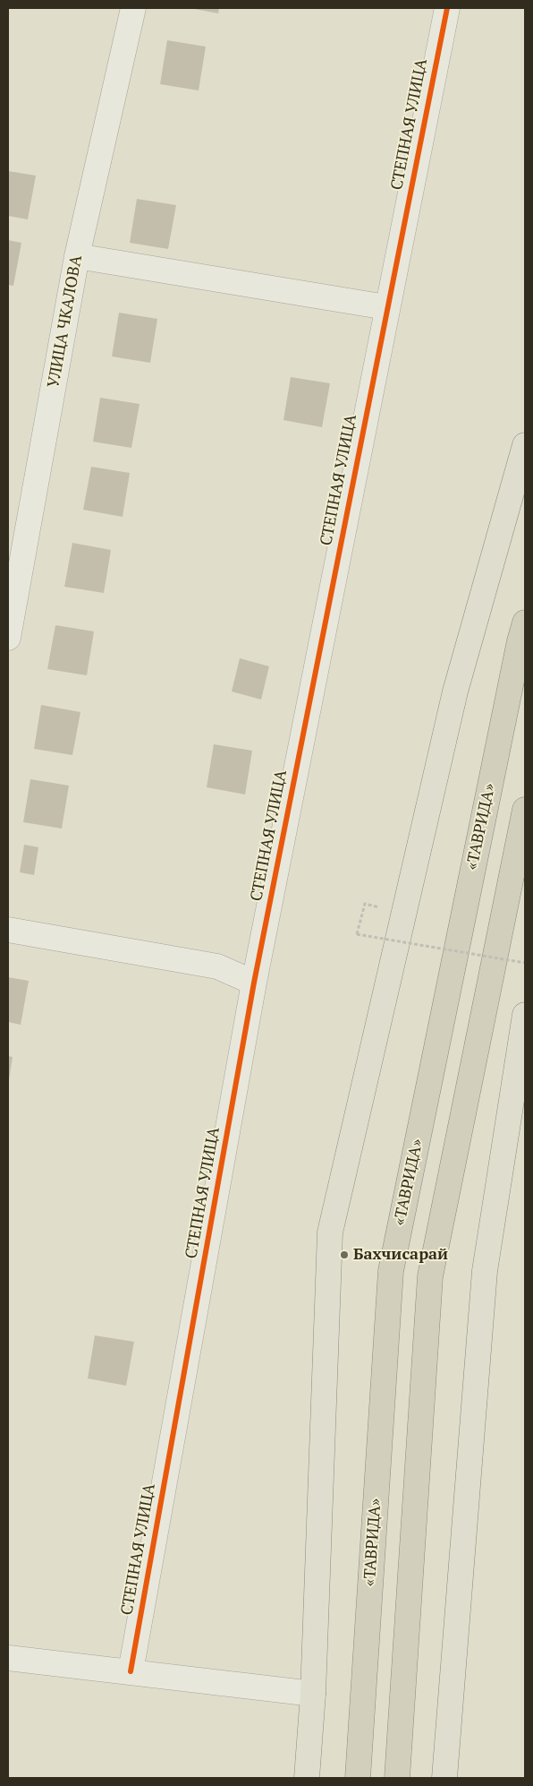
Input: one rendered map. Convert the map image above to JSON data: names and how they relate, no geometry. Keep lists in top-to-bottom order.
{
  "streets": {
    "highway": ["«ТАВРИДА»"],
    "street": ["СТЕПНАЯ УЛИЦА", "УЛИЦА ЧКАЛОВА"]
  },
  "places": ["Бахчисарай"]
}
